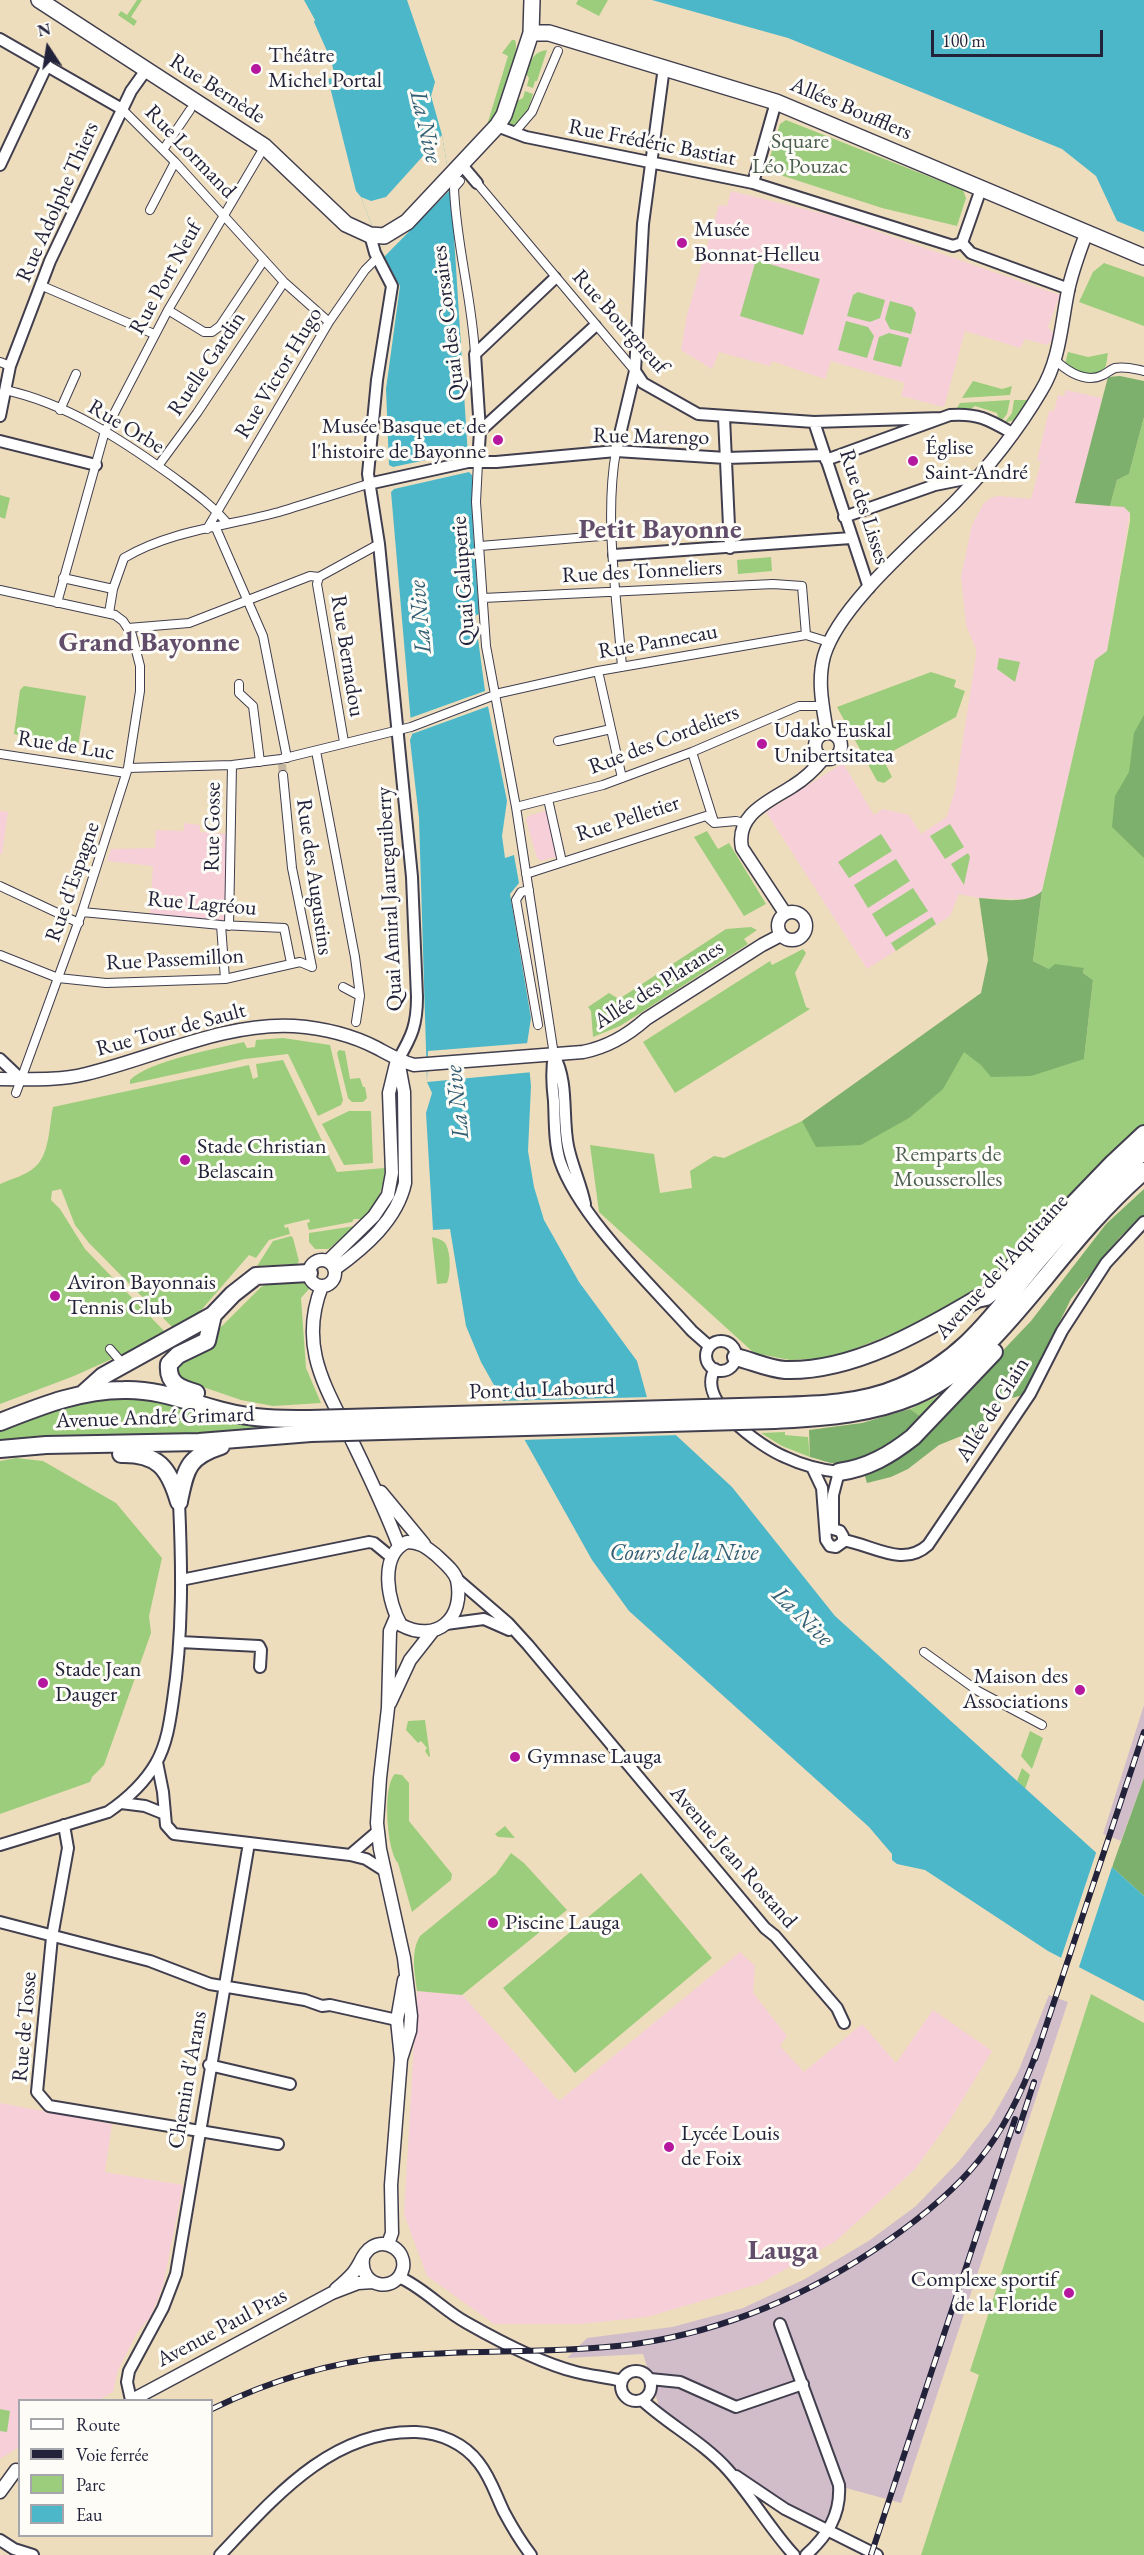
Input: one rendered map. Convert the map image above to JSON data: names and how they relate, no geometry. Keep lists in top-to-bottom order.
{
  "streets": {
    "main road": [
      "Rue Bernède",
      "Allées Boufflers",
      "Avenue de l'Aquitaine",
      "Pont du Labourd",
      "Avenue André Grimard"
    ],
    "street": [
      "Rue Frédéric Bastiat",
      "Rue Lormand",
      "Rue Adolphe Thiers",
      "Rue Port Neuf",
      "Rue Bourgneuf",
      "Quai des Corsaires",
      "Ruelle Gardin",
      "Rue Victor Hugo",
      "Rue Orbe",
      "Rue Marengo",
      "Rue des Lisses",
      "Rue des Tonneliers",
      "Quai Galuperie",
      "Rue Pannecau",
      "Rue Bernadou",
      "Rue des Cordeliers",
      "Rue de Luc",
      "Rue Pelletier",
      "Rue Gosse",
      "Rue des Augustins",
      "Rue d'Espagne",
      "Quai Amiral Jaureguiberry",
      "Rue Lagréou",
      "Rue Passemillon",
      "Allée des Platanes",
      "Rue Tour de Sault",
      "Allée de Glain",
      "Avenue Jean Rostand",
      "Rue de Tosse",
      "Chemin d'Arans",
      "Avenue Paul Pras"
    ]
  },
  "crossings": [
    ["Rue Bernède", "Rue Adolphe Thiers"],
    ["Rue Bernède", "Rue Port Neuf"],
    ["Rue Bernède", "Quai Amiral Jaureguiberry"],
    ["Rue Lormand", "Rue Adolphe Thiers"],
    ["Rue Lormand", "Rue Port Neuf"],
    ["Rue Lormand", "Ruelle Gardin"],
    ["Rue Lormand", "Rue Victor Hugo"],
    ["Rue Adolphe Thiers", "Rue Orbe"],
    ["Rue Port Neuf", "Rue Orbe"],
    ["Rue Bourgneuf", "Rue Marengo"],
    ["Rue Bourgneuf", "Rue des Lisses"],
    ["Quai des Corsaires", "Rue Marengo"],
    ["Quai des Corsaires", "Quai Galuperie"],
    ["Ruelle Gardin", "Rue Orbe"],
    ["Rue Victor Hugo", "Rue Orbe"],
    ["Rue Victor Hugo", "Quai Amiral Jaureguiberry"],
    ["Rue Marengo", "Rue des Lisses"],
    ["Rue Marengo", "Quai Galuperie"],
    ["Rue Marengo", "Quai Amiral Jaureguiberry"],
    ["Rue des Lisses", "Rue Pannecau"],
    ["Rue des Lisses", "Rue des Cordeliers"],
    ["Rue des Tonneliers", "Quai Galuperie"],
    ["Rue des Tonneliers", "Rue Pannecau"],
    ["Quai Galuperie", "Rue Pannecau"],
    ["Quai Galuperie", "Rue des Cordeliers"],
    ["Quai Galuperie", "Rue Pelletier"],
    ["Quai Galuperie", "Allée des Platanes"],
    ["Rue Pannecau", "Rue Bernadou"],
    ["Rue Pannecau", "Rue de Luc"],
    ["Rue Pannecau", "Quai Amiral Jaureguiberry"],
    ["Rue de Luc", "Rue Gosse"],
    ["Rue de Luc", "Rue d'Espagne"],
    ["Rue Pelletier", "Allée des Platanes"],
    ["Rue Gosse", "Rue Lagréou"],
    ["Rue Gosse", "Rue Passemillon"],
    ["Rue des Augustins", "Rue Lagréou"],
    ["Rue des Augustins", "Rue Passemillon"],
    ["Rue d'Espagne", "Rue Lagréou"],
    ["Rue d'Espagne", "Rue Passemillon"],
    ["Rue d'Espagne", "Rue Tour de Sault"],
    ["Quai Amiral Jaureguiberry", "Rue Tour de Sault"],
    ["Rue Lagréou", "Rue Passemillon"],
    ["Allée des Platanes", "Rue Tour de Sault"],
    ["Avenue de l'Aquitaine", "Pont du Labourd"],
    ["Pont du Labourd", "Avenue André Grimard"],
    ["Rue de Tosse", "Chemin d'Arans"]
  ],
  "districts": ["Petit Bayonne", "Grand Bayonne", "Lauga"],
  "water": ["La Nive", "Cours de la Nive"],
  "parks": ["Square Léo Pouzac", "Remparts de Mousserolles"],
  "places": [
    "Théâtre Michel Portal",
    "Musée Bonnat-Helleu",
    "Musée Basque et de l'histoire de Bayonne",
    "Église Saint-André",
    "Udako Euskal Unibertsitatea",
    "Stade Christian Belascain",
    "Aviron Bayonnais Tennis Club",
    "Stade Jean Dauger",
    "Maison des Associations",
    "Gymnase Lauga",
    "Piscine Lauga",
    "Lycée Louis de Foix",
    "Complexe sportif de la Floride"
  ],
  "legend": [
    "Route",
    "Voie ferrée",
    "Parc",
    "Eau"
  ],
  "scale_bar": "100 m",
  "north": "top"
}
